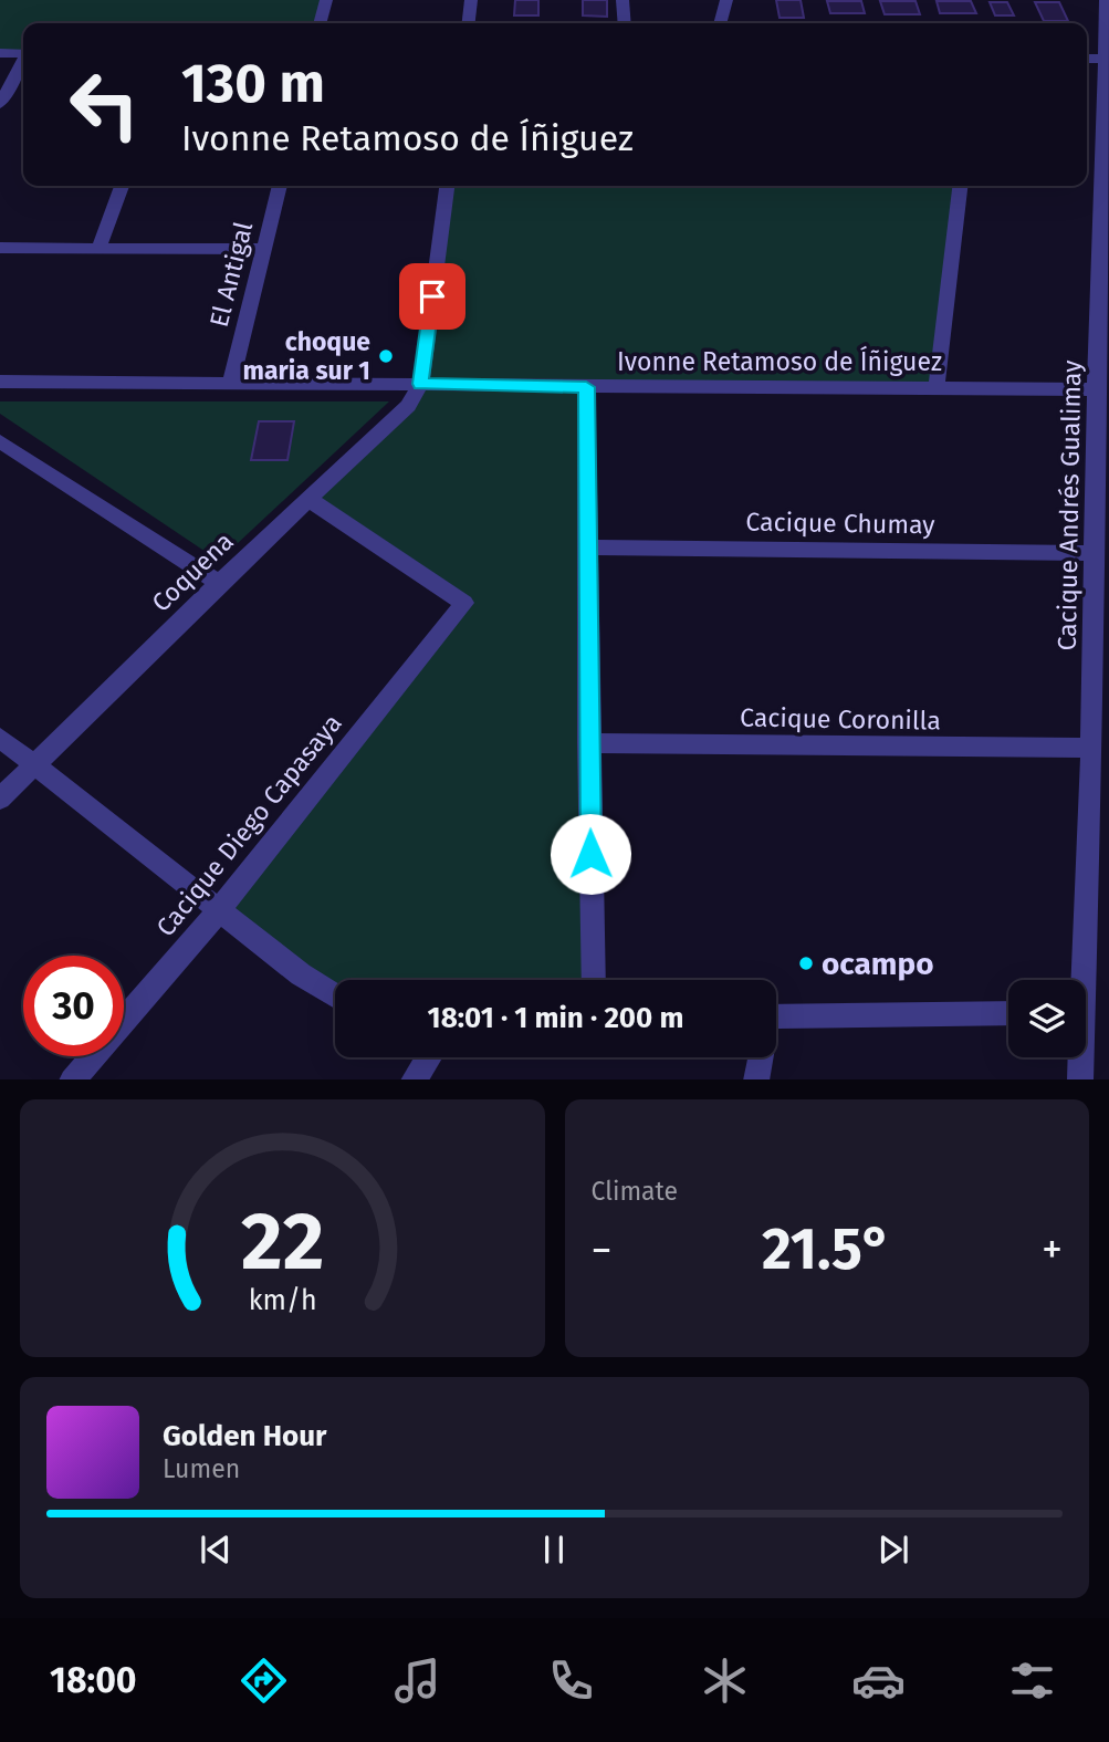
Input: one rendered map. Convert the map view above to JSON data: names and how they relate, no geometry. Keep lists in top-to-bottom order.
{
  "streets": {
    "street": [
      "El Antigal",
      "Ivonne Retamoso de Íñiguez",
      "Cacique Andrés Gualimay",
      "Cacique Chumay",
      "Coquena",
      "Cacique Coronilla",
      "Cacique Diego Capasaya"
    ]
  },
  "crossings": [
    ["El Antigal", "Ivonne Retamoso de Íñiguez"],
    ["Ivonne Retamoso de Íñiguez", "Cacique Andrés Gualimay"],
    ["Ivonne Retamoso de Íñiguez", "Coquena"],
    ["Cacique Andrés Gualimay", "Cacique Chumay"],
    ["Cacique Andrés Gualimay", "Cacique Coronilla"],
    ["Coquena", "Cacique Diego Capasaya"]
  ],
  "places": ["choque maria sur 1", "ocampo"],
  "page": {
    "turn": ["130 m", "Ivonne Retamoso de Íñiguez"],
    "limit": "30",
    "trip": "18:01 · 1 min · 200 m",
    "tile": "Climate",
    "heat": ["−", "21.5°", "+"],
    "song": ["Golden Hour", "Lumen"],
    "tabs": "18:00",
    "gauge": ["22", "km/h"]
  }
}
